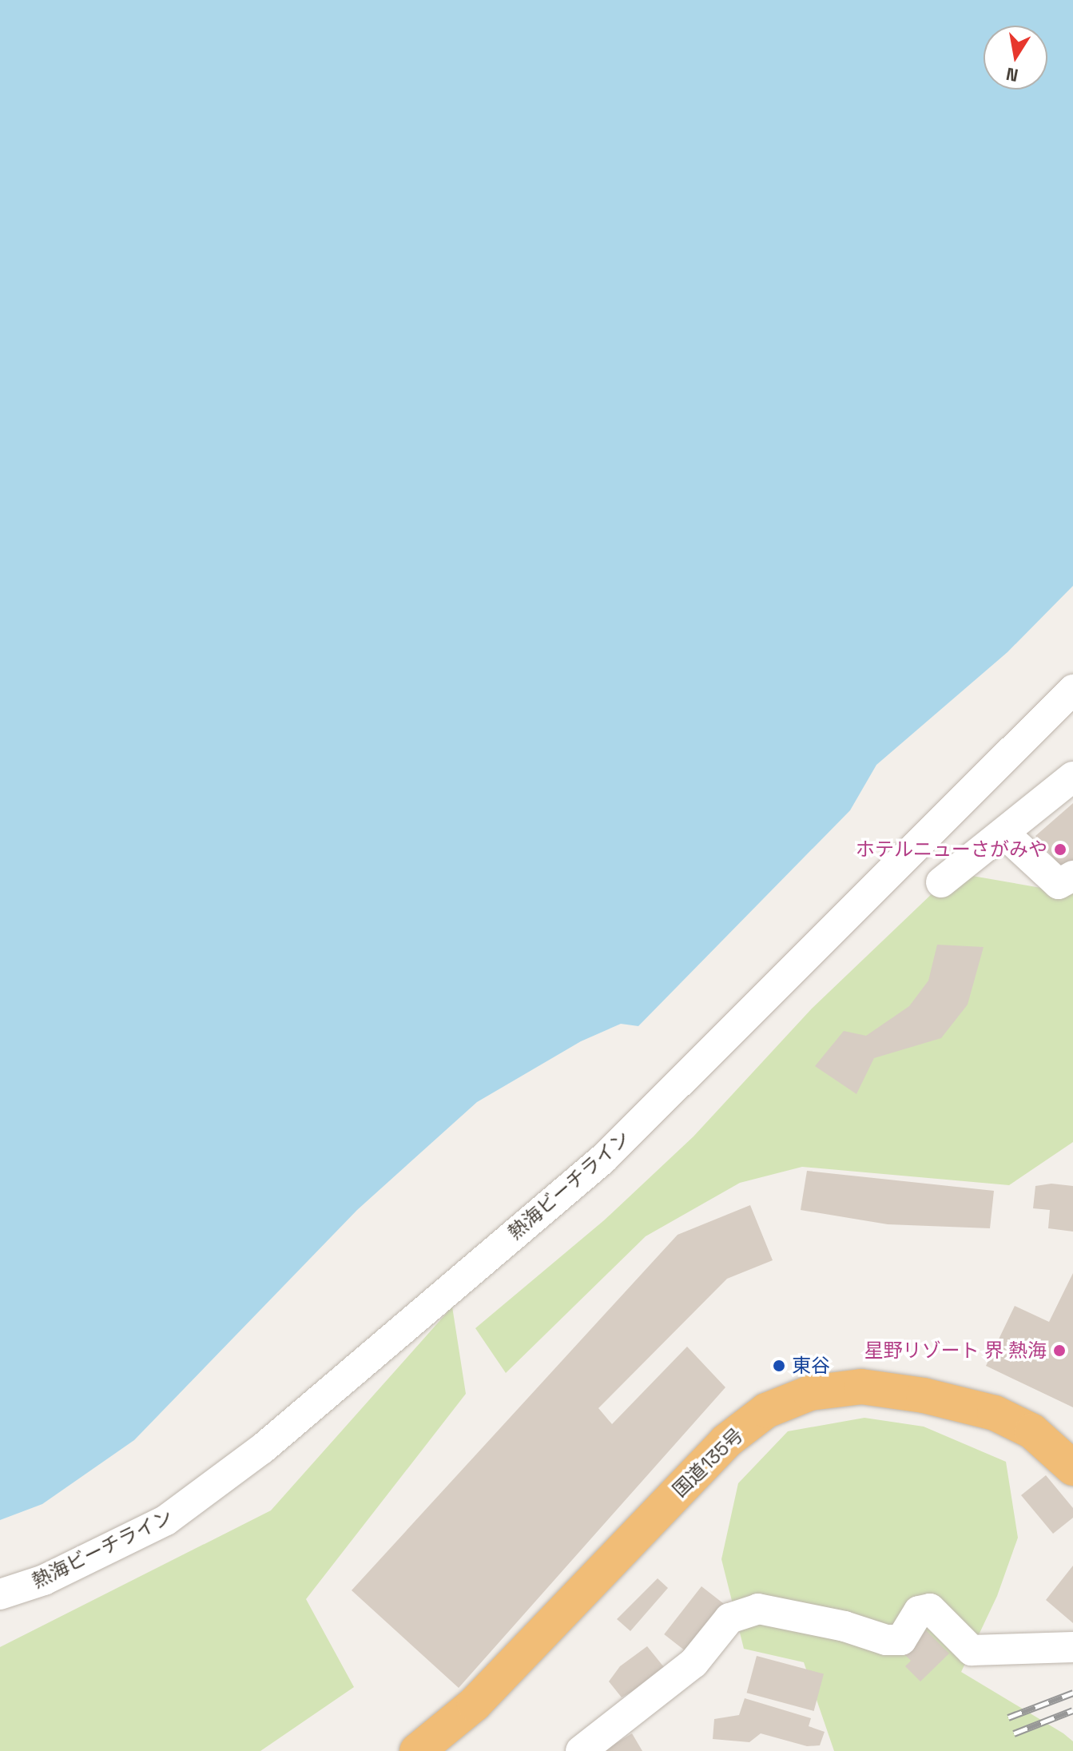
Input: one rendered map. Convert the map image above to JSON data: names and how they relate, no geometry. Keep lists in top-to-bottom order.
{
  "streets": {
    "highway": ["国道135号"],
    "street": ["熱海ビーチライン"]
  },
  "places": ["ホテルニューさがみや", "星野リゾート 界 熱海", "東谷"],
  "north": "bottom"
}
